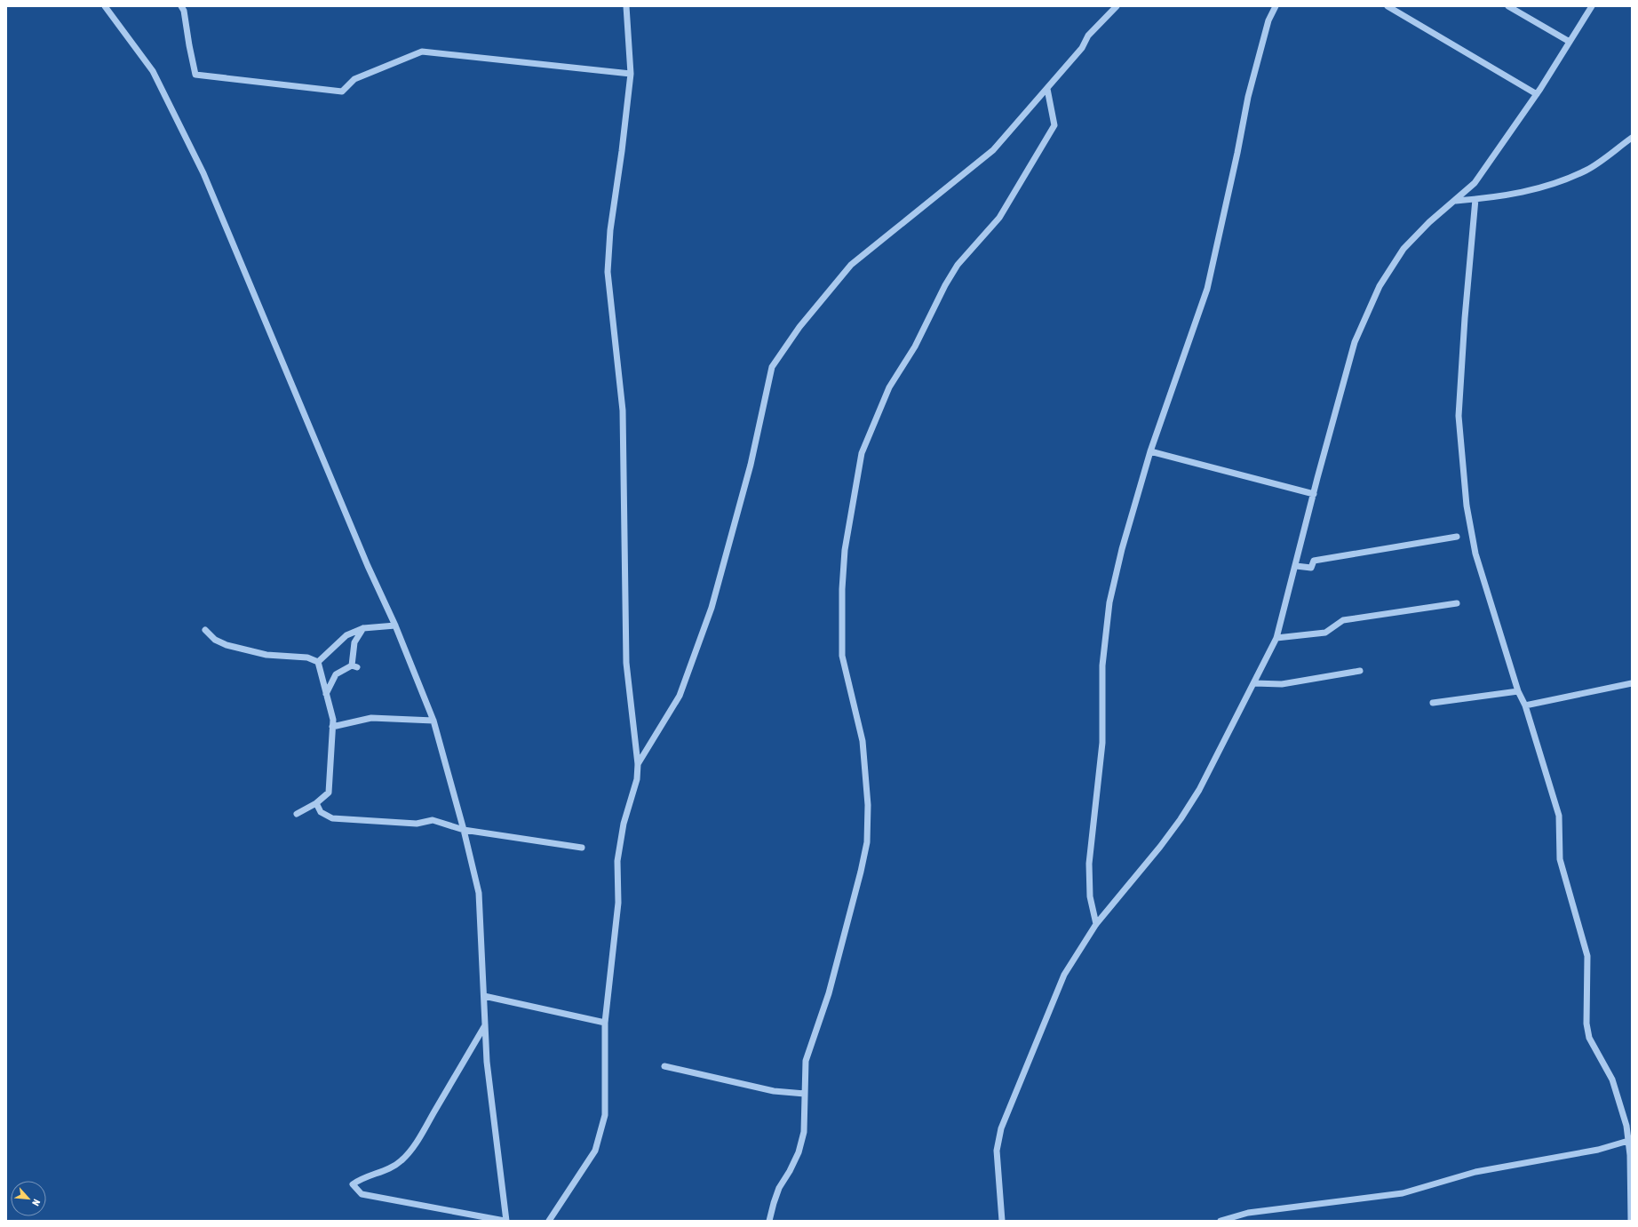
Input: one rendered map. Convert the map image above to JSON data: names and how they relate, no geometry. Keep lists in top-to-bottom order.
{
  "north": "bottom right"
}
